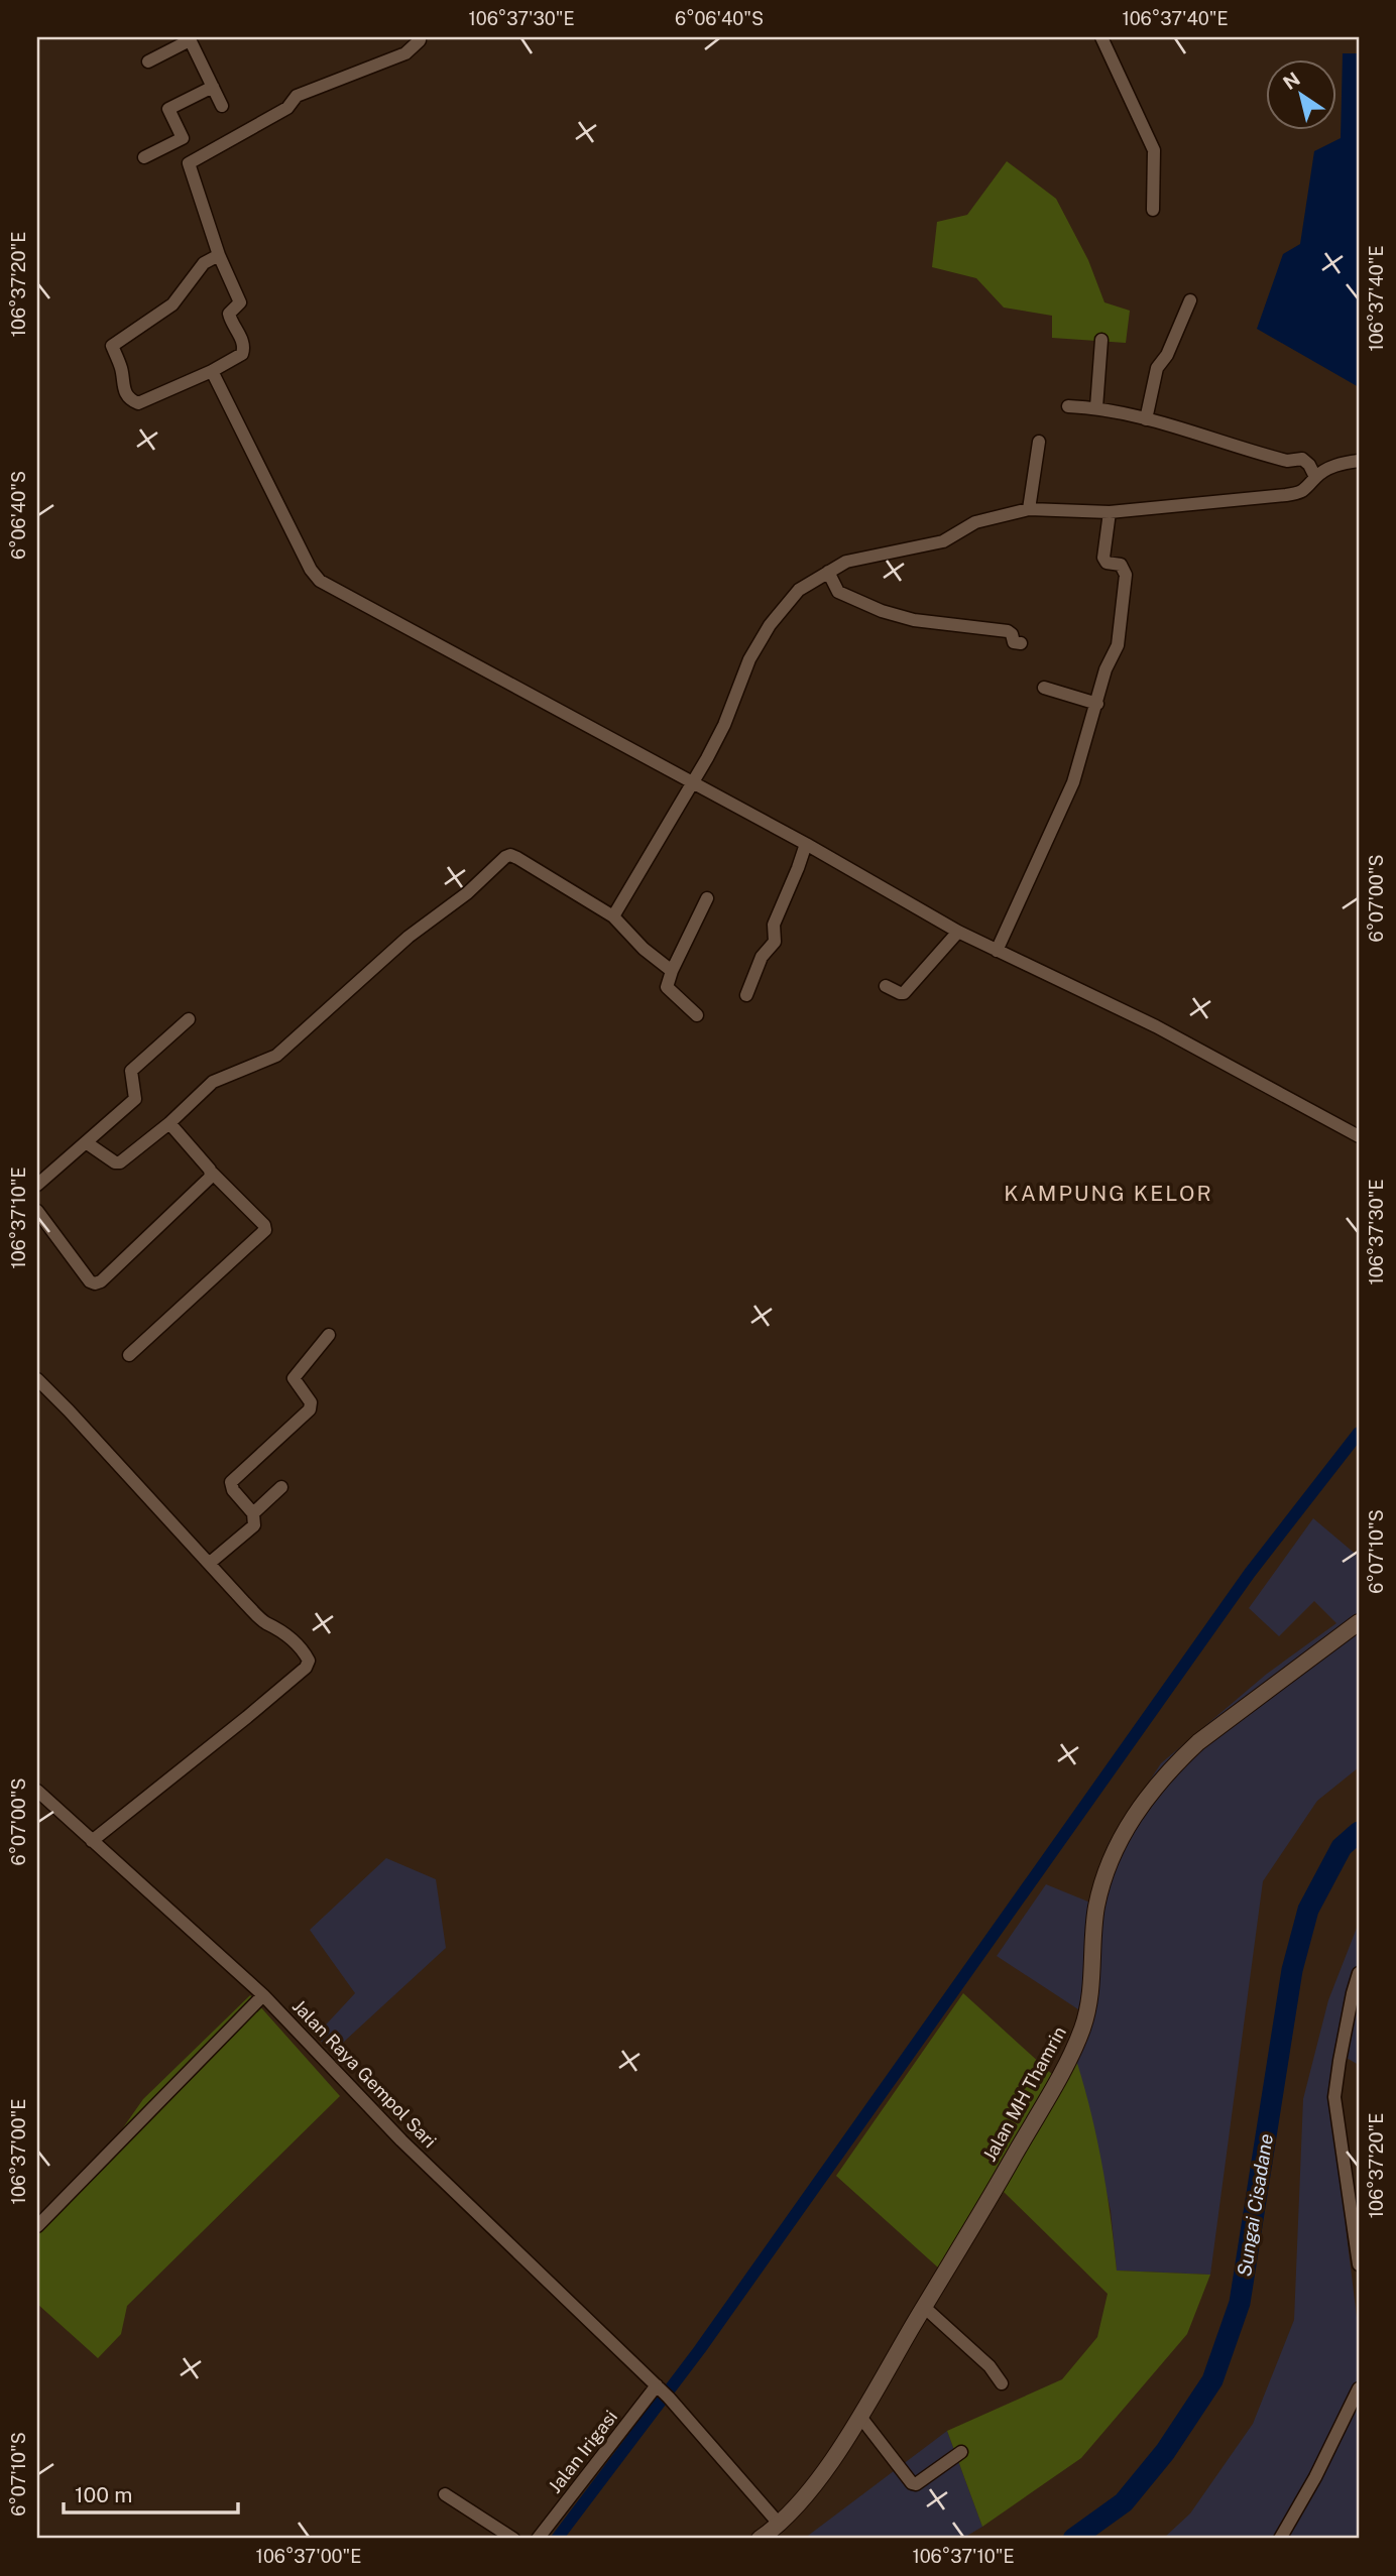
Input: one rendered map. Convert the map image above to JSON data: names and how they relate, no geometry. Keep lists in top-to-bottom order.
{
  "streets": {
    "street": ["Jalan Raya Gempol Sari", "Jalan MH Thamrin", "Jalan Irigasi"]
  },
  "crossings": [
    ["Jalan Raya Gempol Sari", "Jalan MH Thamrin"],
    ["Jalan Raya Gempol Sari", "Jalan Irigasi"]
  ],
  "districts": ["KAMPUNG KELOR"],
  "water": ["Sungai Cisadane"],
  "scale_bar": "100 m",
  "north": "top left",
  "coordinates": [
    "106°37'30\"E",
    "6°06'40\"S",
    "106°37'40\"E",
    "106°37'20\"E",
    "6°07'00\"S",
    "106°37'10\"E",
    "6°07'10\"S",
    "106°37'00\"E"
  ]
}
